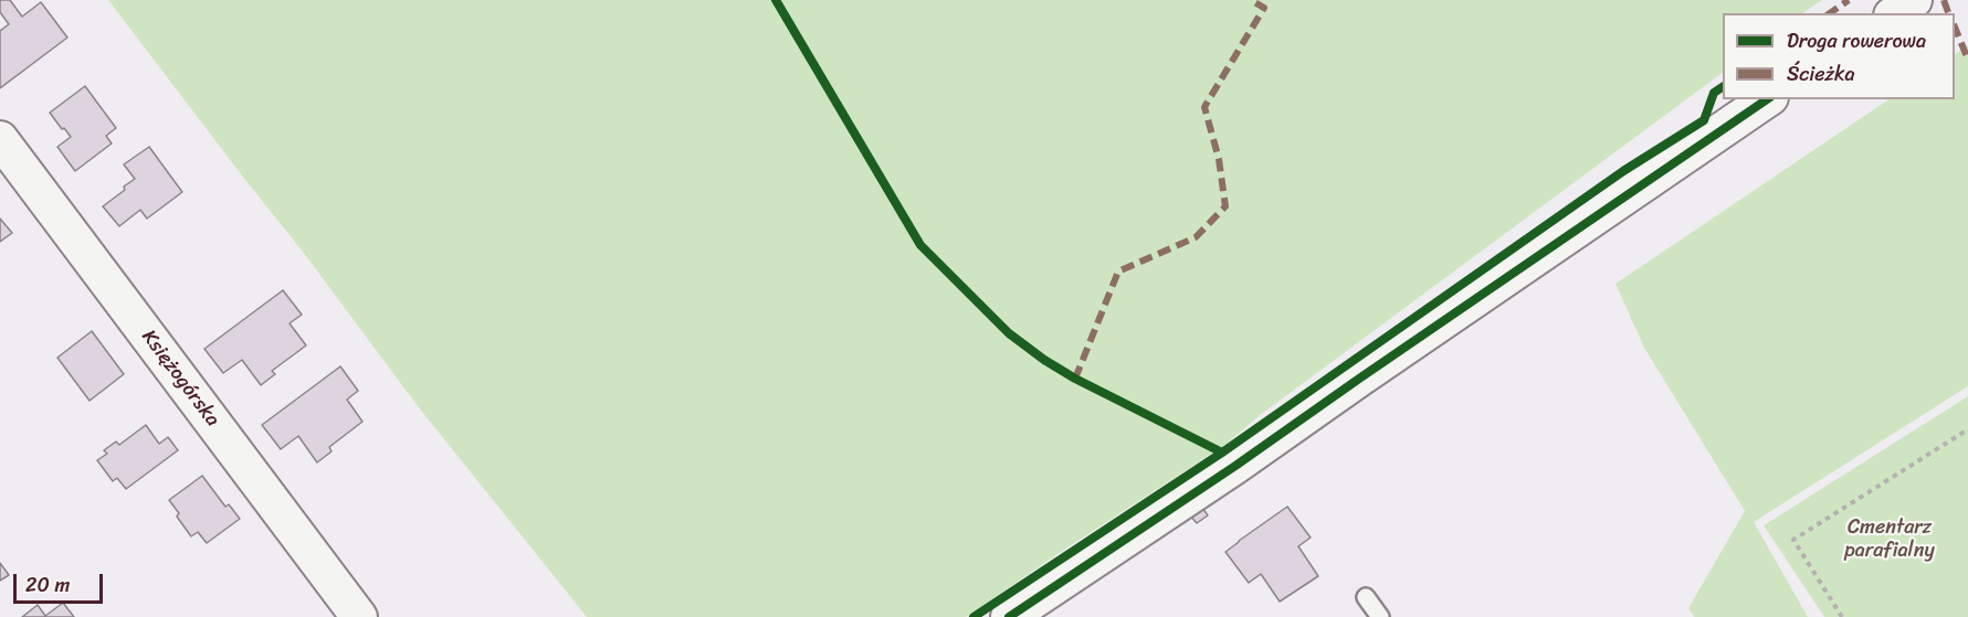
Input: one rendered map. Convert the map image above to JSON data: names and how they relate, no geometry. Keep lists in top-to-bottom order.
{
  "streets": {
    "street": ["Księżogórska"]
  },
  "parks": ["Cmentarz parafialny"],
  "legend": ["Droga rowerowa", "Ścieżka"],
  "scale_bar": "20 m"
}
